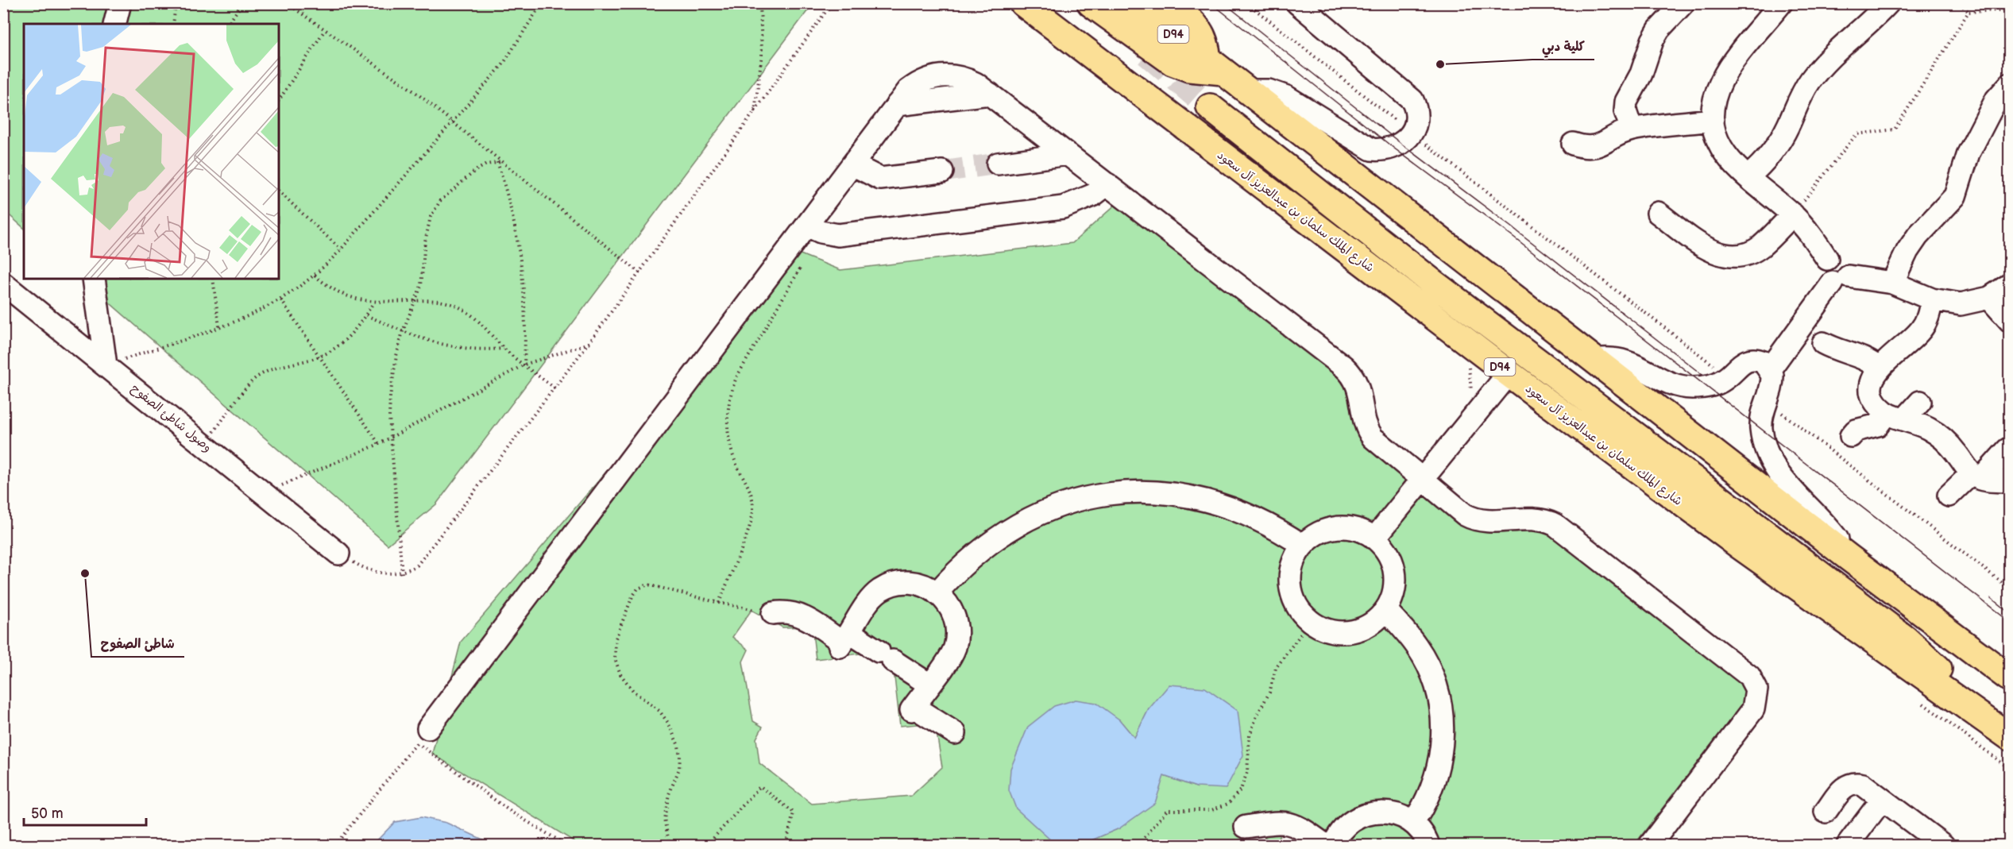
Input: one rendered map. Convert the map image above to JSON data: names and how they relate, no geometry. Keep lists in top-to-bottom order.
{
  "streets": {
    "main road": ["D94", "شارع الملك سلمان بن عبدالعزيز آل سعود"],
    "street": ["وصول شاطئ الصفوح"]
  },
  "places": ["كلية دبي", "شاطئ الصفوح"],
  "scale_bar": "50 m"
}
